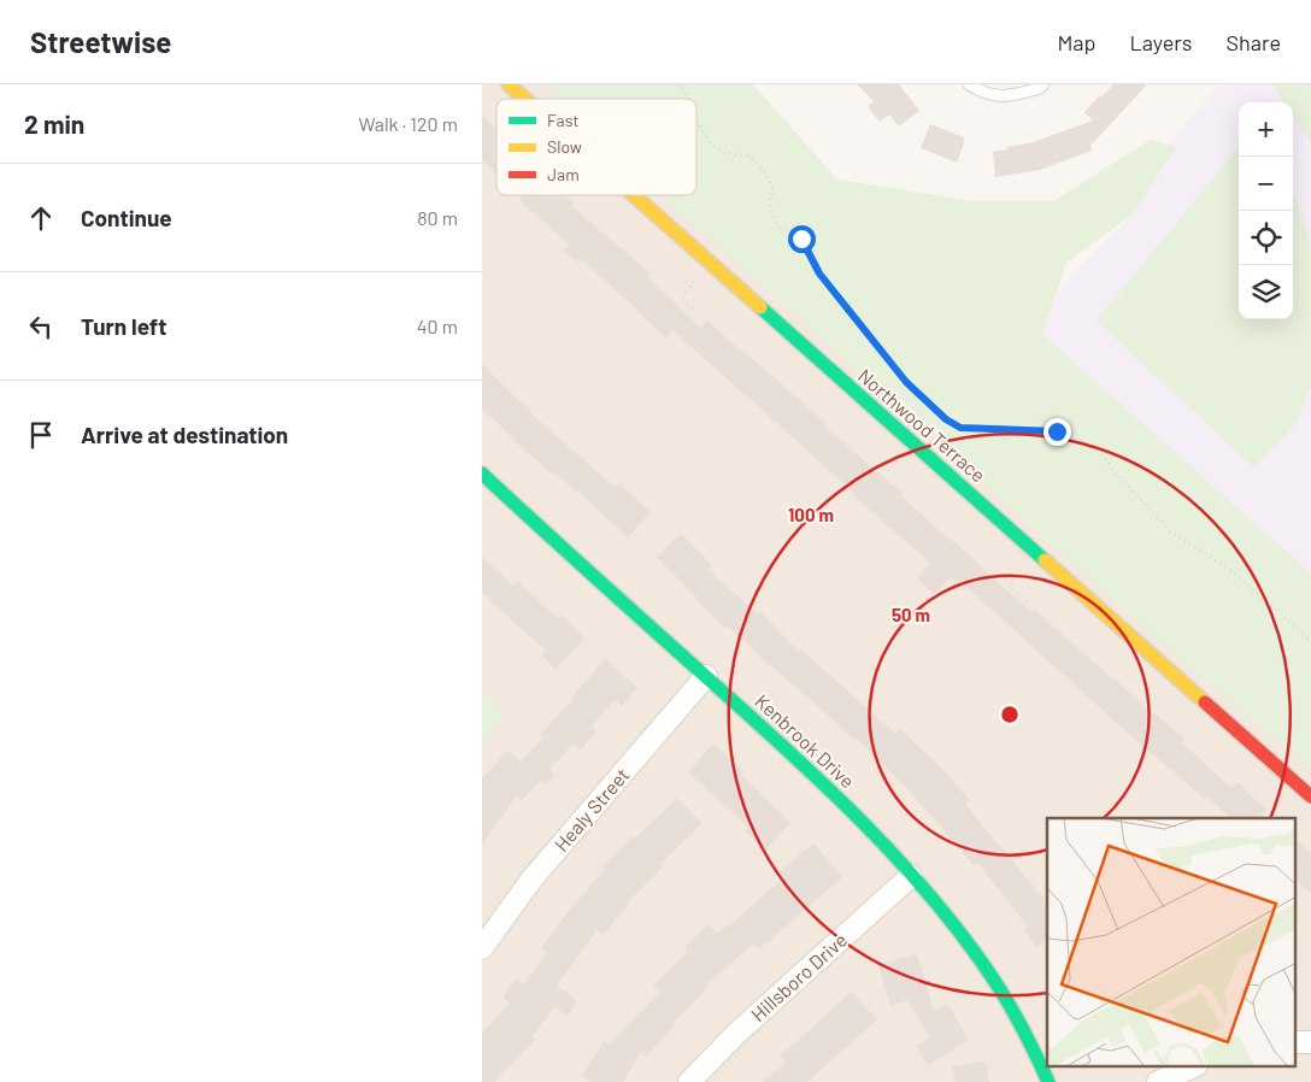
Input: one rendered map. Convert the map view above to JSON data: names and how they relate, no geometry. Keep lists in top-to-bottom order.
{
  "streets": {
    "street": [
      "Northwood Terrace",
      "Kenbrook Drive",
      "Healy Street",
      "Hillsboro Drive"
    ]
  },
  "crossings": [
    ["Kenbrook Drive", "Healy Street"],
    ["Kenbrook Drive", "Hillsboro Drive"]
  ],
  "legend": ["Fast", "Slow", "Jam"],
  "page": {
    "header": "Streetwise",
    "nav": ["Map", "Layers", "Share"],
    "heading": ["2 min", "Walk · 120 m"],
    "map_buttons": ["+", "−"],
    "list": [
      ["Continue", "80 m"],
      ["Turn left", "40 m"],
      "Arrive at destination"
    ]
  },
  "rings": ["100 m", "50 m"]
}
